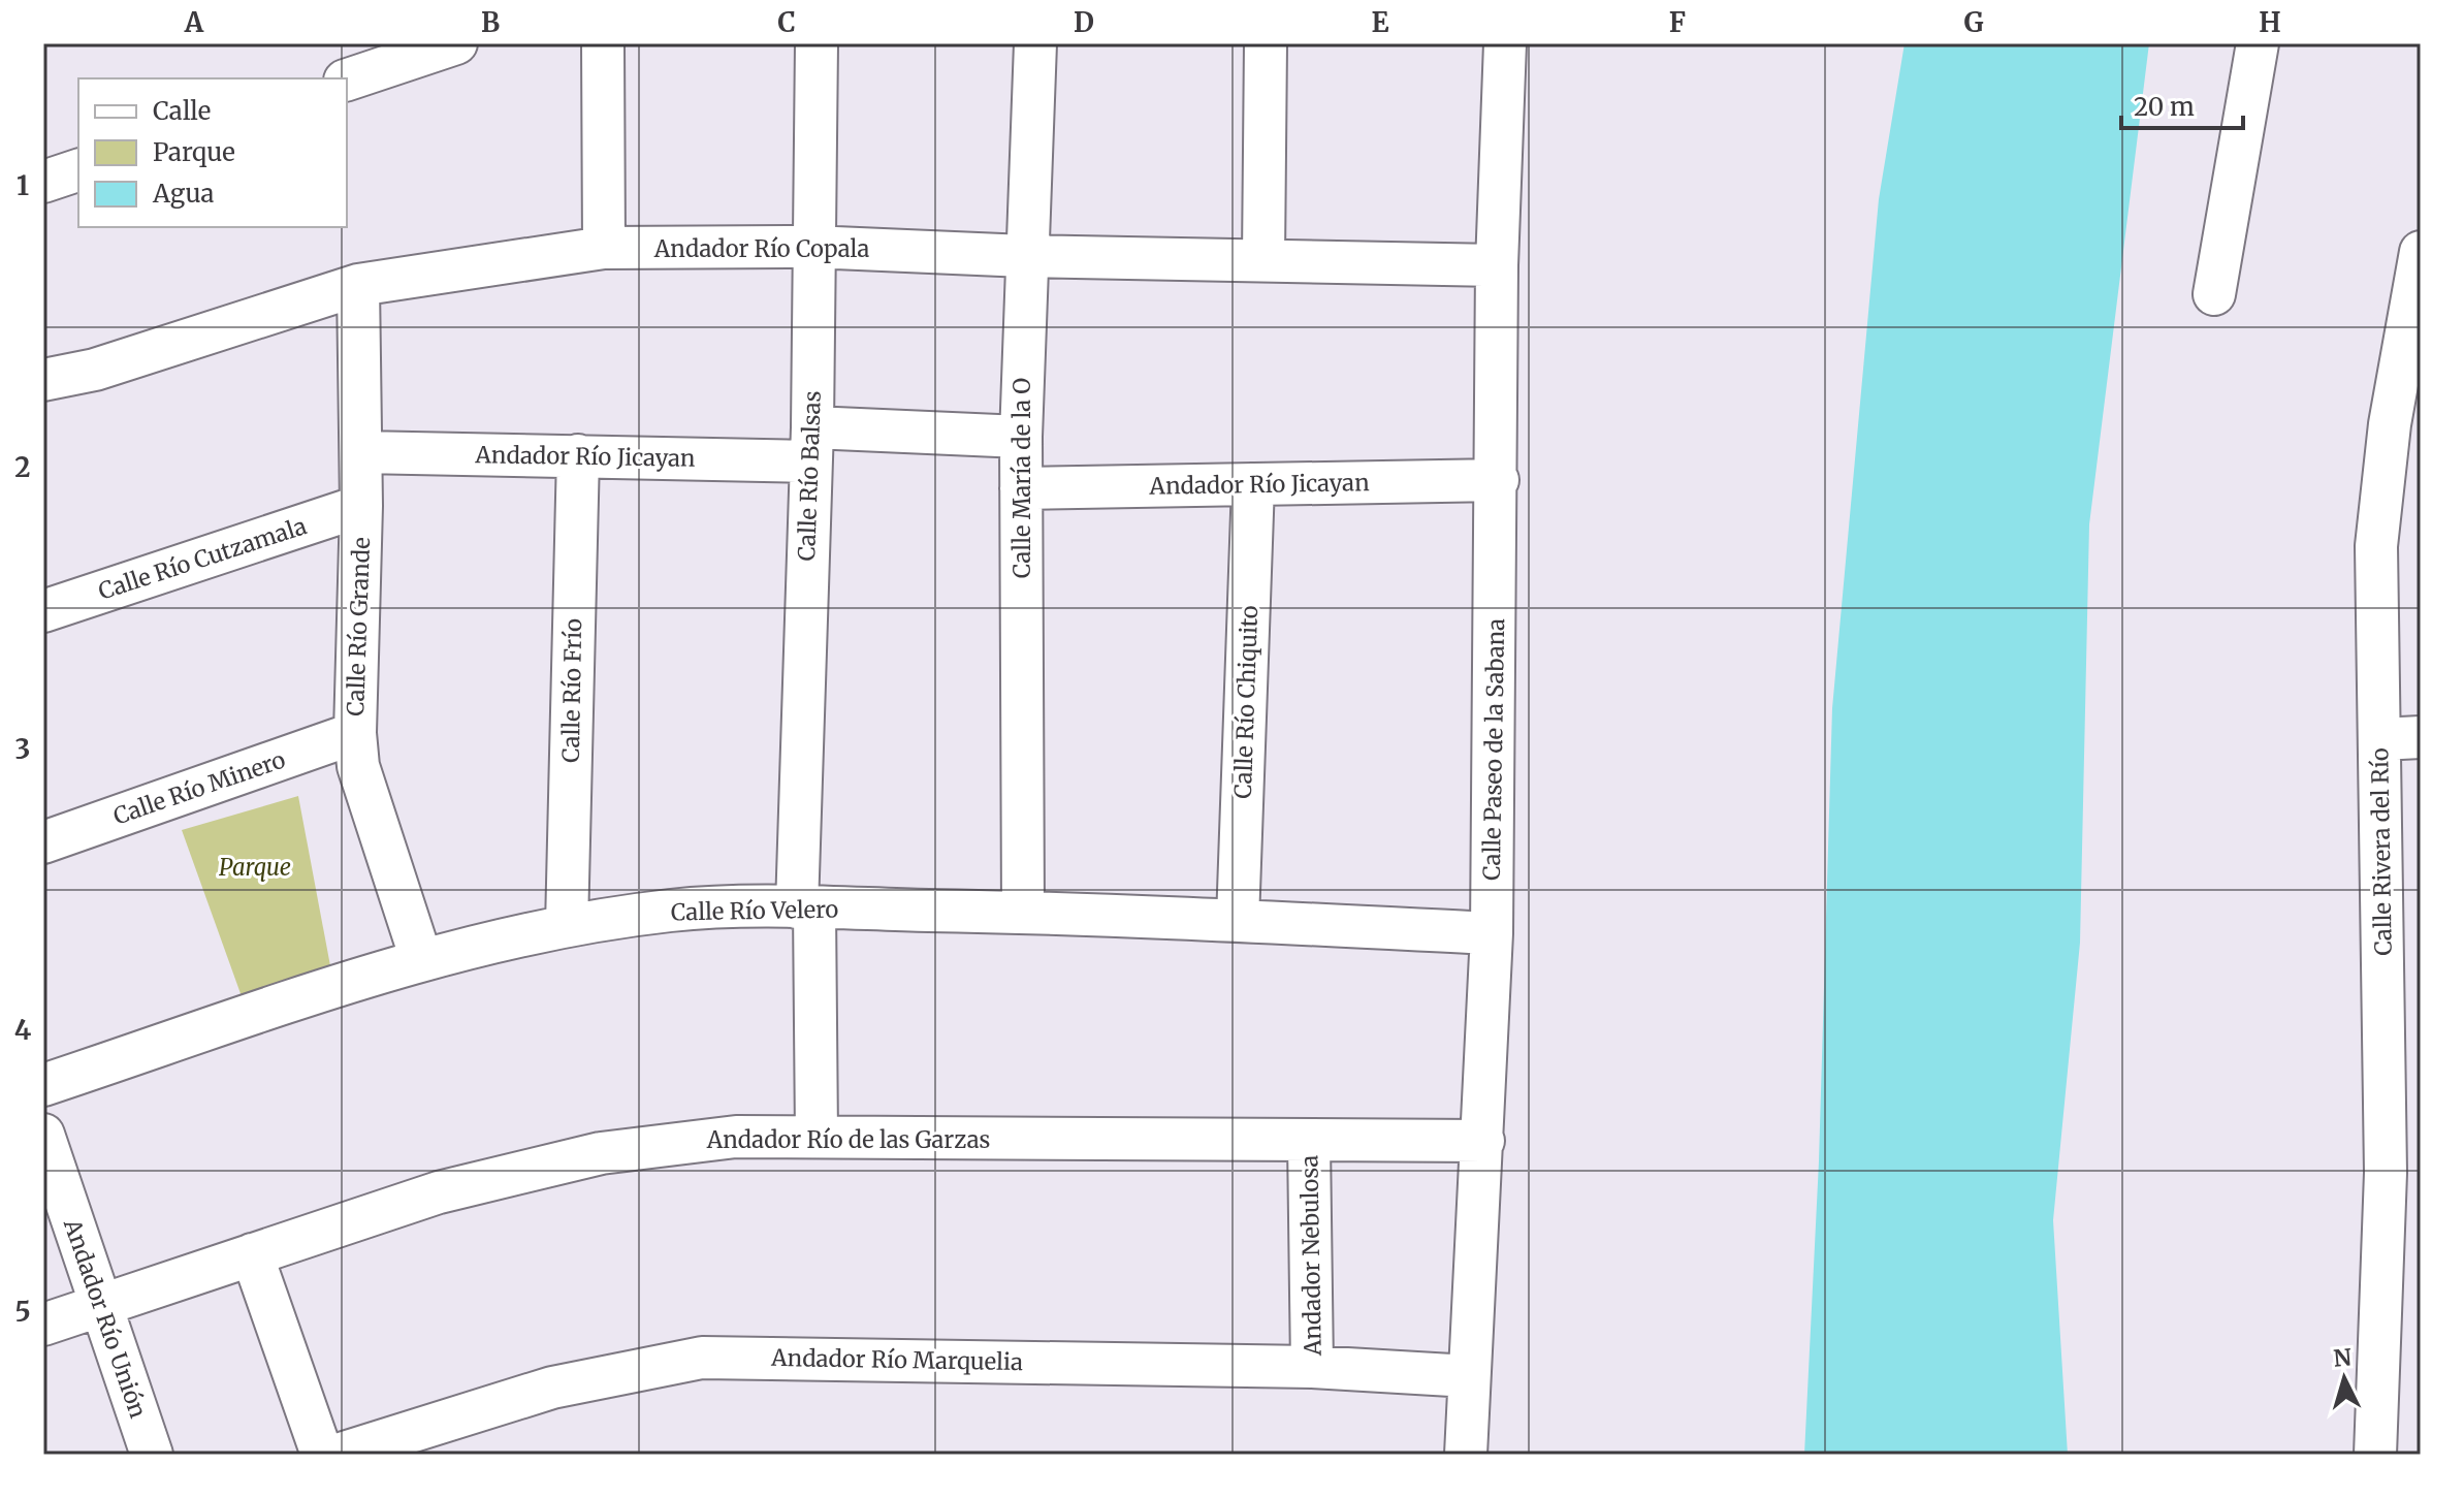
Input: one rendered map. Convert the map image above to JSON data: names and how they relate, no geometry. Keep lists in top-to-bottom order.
{
  "streets": {
    "street": [
      "Andador Río Copala",
      "Andador Río Jicayan",
      "Calle Río Balsas",
      "Calle María de la O",
      "Calle Río Cutzamala",
      "Calle Río Grande",
      "Calle Río Frío",
      "Calle Río Chiquito",
      "Calle Paseo de la Sabana",
      "Calle Río Minero",
      "Calle Rivera del Río",
      "Calle Río Velero",
      "Andador Río de las Garzas",
      "Andador Nebulosa",
      "Andador Río Unión",
      "Andador Río Marquelia"
    ]
  },
  "crossings": [
    ["Andador Río Copala", "Calle Río Balsas"],
    ["Andador Río Copala", "Calle María de la O"],
    ["Andador Río Copala", "Calle Río Grande"],
    ["Andador Río Copala", "Calle Paseo de la Sabana"],
    ["Andador Río Jicayan", "Calle Río Balsas"],
    ["Andador Río Jicayan", "Calle María de la O"],
    ["Andador Río Jicayan", "Calle Río Grande"],
    ["Andador Río Jicayan", "Calle Río Frío"],
    ["Andador Río Jicayan", "Calle Río Chiquito"],
    ["Andador Río Jicayan", "Calle Paseo de la Sabana"],
    ["Calle Río Balsas", "Calle Río Velero"],
    ["Calle Río Balsas", "Andador Río de las Garzas"],
    ["Calle María de la O", "Calle Río Velero"],
    ["Calle Río Cutzamala", "Calle Río Grande"],
    ["Calle Río Grande", "Calle Río Minero"],
    ["Calle Río Grande", "Calle Río Velero"],
    ["Calle Río Frío", "Calle Río Velero"],
    ["Calle Río Chiquito", "Calle Río Velero"],
    ["Calle Paseo de la Sabana", "Calle Río Velero"],
    ["Calle Paseo de la Sabana", "Andador Río de las Garzas"],
    ["Calle Paseo de la Sabana", "Andador Río Marquelia"],
    ["Andador Río de las Garzas", "Andador Nebulosa"],
    ["Andador Río de las Garzas", "Andador Río Unión"],
    ["Andador Nebulosa", "Andador Río Marquelia"]
  ],
  "parks": ["Parque"],
  "legend": ["Calle", "Parque", "Agua"],
  "scale_bar": "20 m",
  "north": "top",
  "grid": {
    "columns": [
      "A",
      "B",
      "C",
      "D",
      "E",
      "F",
      "G",
      "H"
    ],
    "rows": [
      "1",
      "2",
      "3",
      "4",
      "5"
    ]
  }
}
